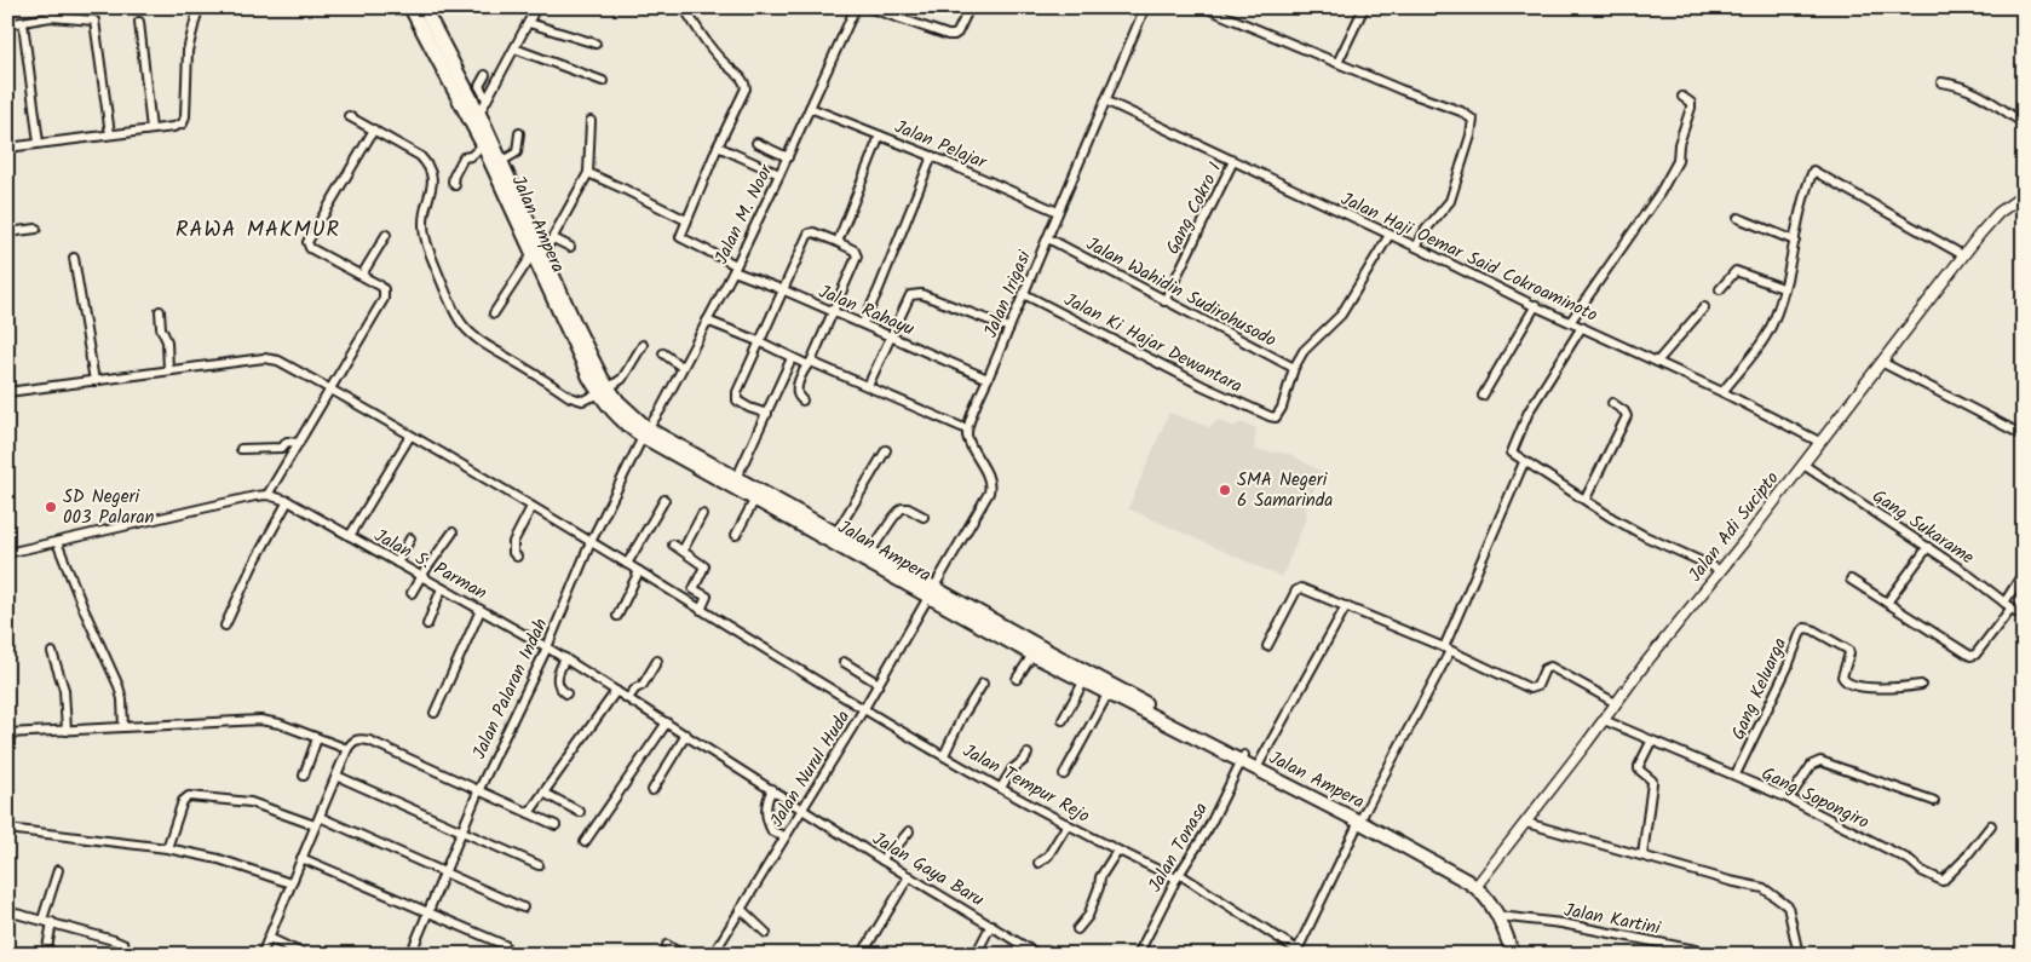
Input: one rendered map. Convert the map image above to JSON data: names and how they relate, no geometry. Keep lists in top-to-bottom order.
{
  "streets": {
    "main road": ["Jalan Ampera"],
    "street": [
      "Jalan Pelajar",
      "Gang Cokro I",
      "Jalan M. Noor",
      "Jalan Haji Oemar Said Cokroaminoto",
      "Jalan Wahidin Sudirohusodo",
      "Jalan Irigasi",
      "Jalan Rahayu",
      "Jalan Ki Hajar Dewantara",
      "Jalan Adi Sucipto",
      "Gang Sukarame",
      "Jalan S. Parman",
      "Jalan Palaran Indah",
      "Gang Keluarga",
      "Jalan Nurul Huda",
      "Jalan Tempur Rejo",
      "Gang Sopongiro",
      "Jalan Tonasa",
      "Jalan Gaya Baru",
      "Jalan Kartini"
    ]
  },
  "crossings": [
    ["Jalan Pelajar", "Jalan M. Noor"],
    ["Jalan Pelajar", "Jalan Irigasi"],
    ["Gang Cokro I", "Jalan Haji Oemar Said Cokroaminoto"],
    ["Gang Cokro I", "Jalan Wahidin Sudirohusodo"],
    ["Jalan M. Noor", "Jalan Ampera"],
    ["Jalan M. Noor", "Jalan Rahayu"],
    ["Jalan M. Noor", "Jalan Palaran Indah"],
    ["Jalan Ampera", "Jalan Adi Sucipto"],
    ["Jalan Ampera", "Jalan Palaran Indah"],
    ["Jalan Ampera", "Jalan Nurul Huda"],
    ["Jalan Ampera", "Jalan Tonasa"],
    ["Jalan Ampera", "Jalan Kartini"],
    ["Jalan Haji Oemar Said Cokroaminoto", "Jalan Irigasi"],
    ["Jalan Haji Oemar Said Cokroaminoto", "Jalan Adi Sucipto"],
    ["Jalan Wahidin Sudirohusodo", "Jalan Irigasi"],
    ["Jalan Wahidin Sudirohusodo", "Jalan Ki Hajar Dewantara"],
    ["Jalan Irigasi", "Jalan Rahayu"],
    ["Jalan Irigasi", "Jalan Ki Hajar Dewantara"],
    ["Jalan Adi Sucipto", "Gang Sukarame"],
    ["Jalan Adi Sucipto", "Gang Sopongiro"],
    ["Jalan S. Parman", "Jalan Palaran Indah"],
    ["Jalan S. Parman", "Jalan Nurul Huda"],
    ["Jalan S. Parman", "Jalan Gaya Baru"],
    ["Jalan Palaran Indah", "Jalan Tempur Rejo"],
    ["Gang Keluarga", "Gang Sopongiro"],
    ["Jalan Nurul Huda", "Jalan Tempur Rejo"],
    ["Jalan Nurul Huda", "Jalan Gaya Baru"],
    ["Jalan Tempur Rejo", "Jalan Tonasa"]
  ],
  "districts": ["RAWA MAKMUR"],
  "places": ["SMA Negeri 6 Samarinda", "SD Negeri 003 Palaran"]
}
